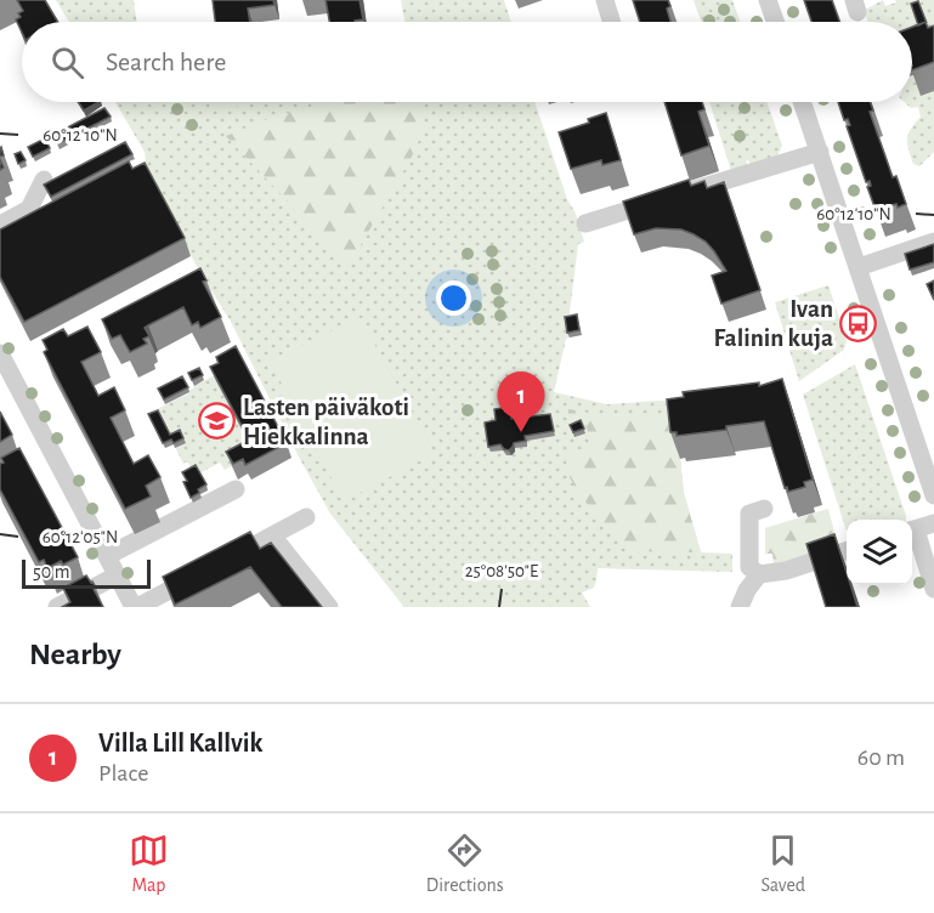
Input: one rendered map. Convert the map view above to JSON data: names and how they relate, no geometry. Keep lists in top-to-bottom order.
{
  "places": {
    "bus stop": ["Ivan Falinin kuja"],
    "school or university": ["Lasten päiväkoti Hiekkalinna"]
  },
  "scale_bar": "50 m",
  "page": {
    "search": "Search here",
    "pins": "1",
    "scale": "50 m",
    "heading": "Nearby",
    "list": [
      {
        "mark": "1",
        "name": "Villa Lill Kallvik",
        "note": "Place",
        "value": "60 m"
      }
    ],
    "nav": ["Map", "Directions", "Saved"]
  },
  "coordinates": ["60°12'10\"N", "60°12'05\"N", "25°08'50\"E"]
}
